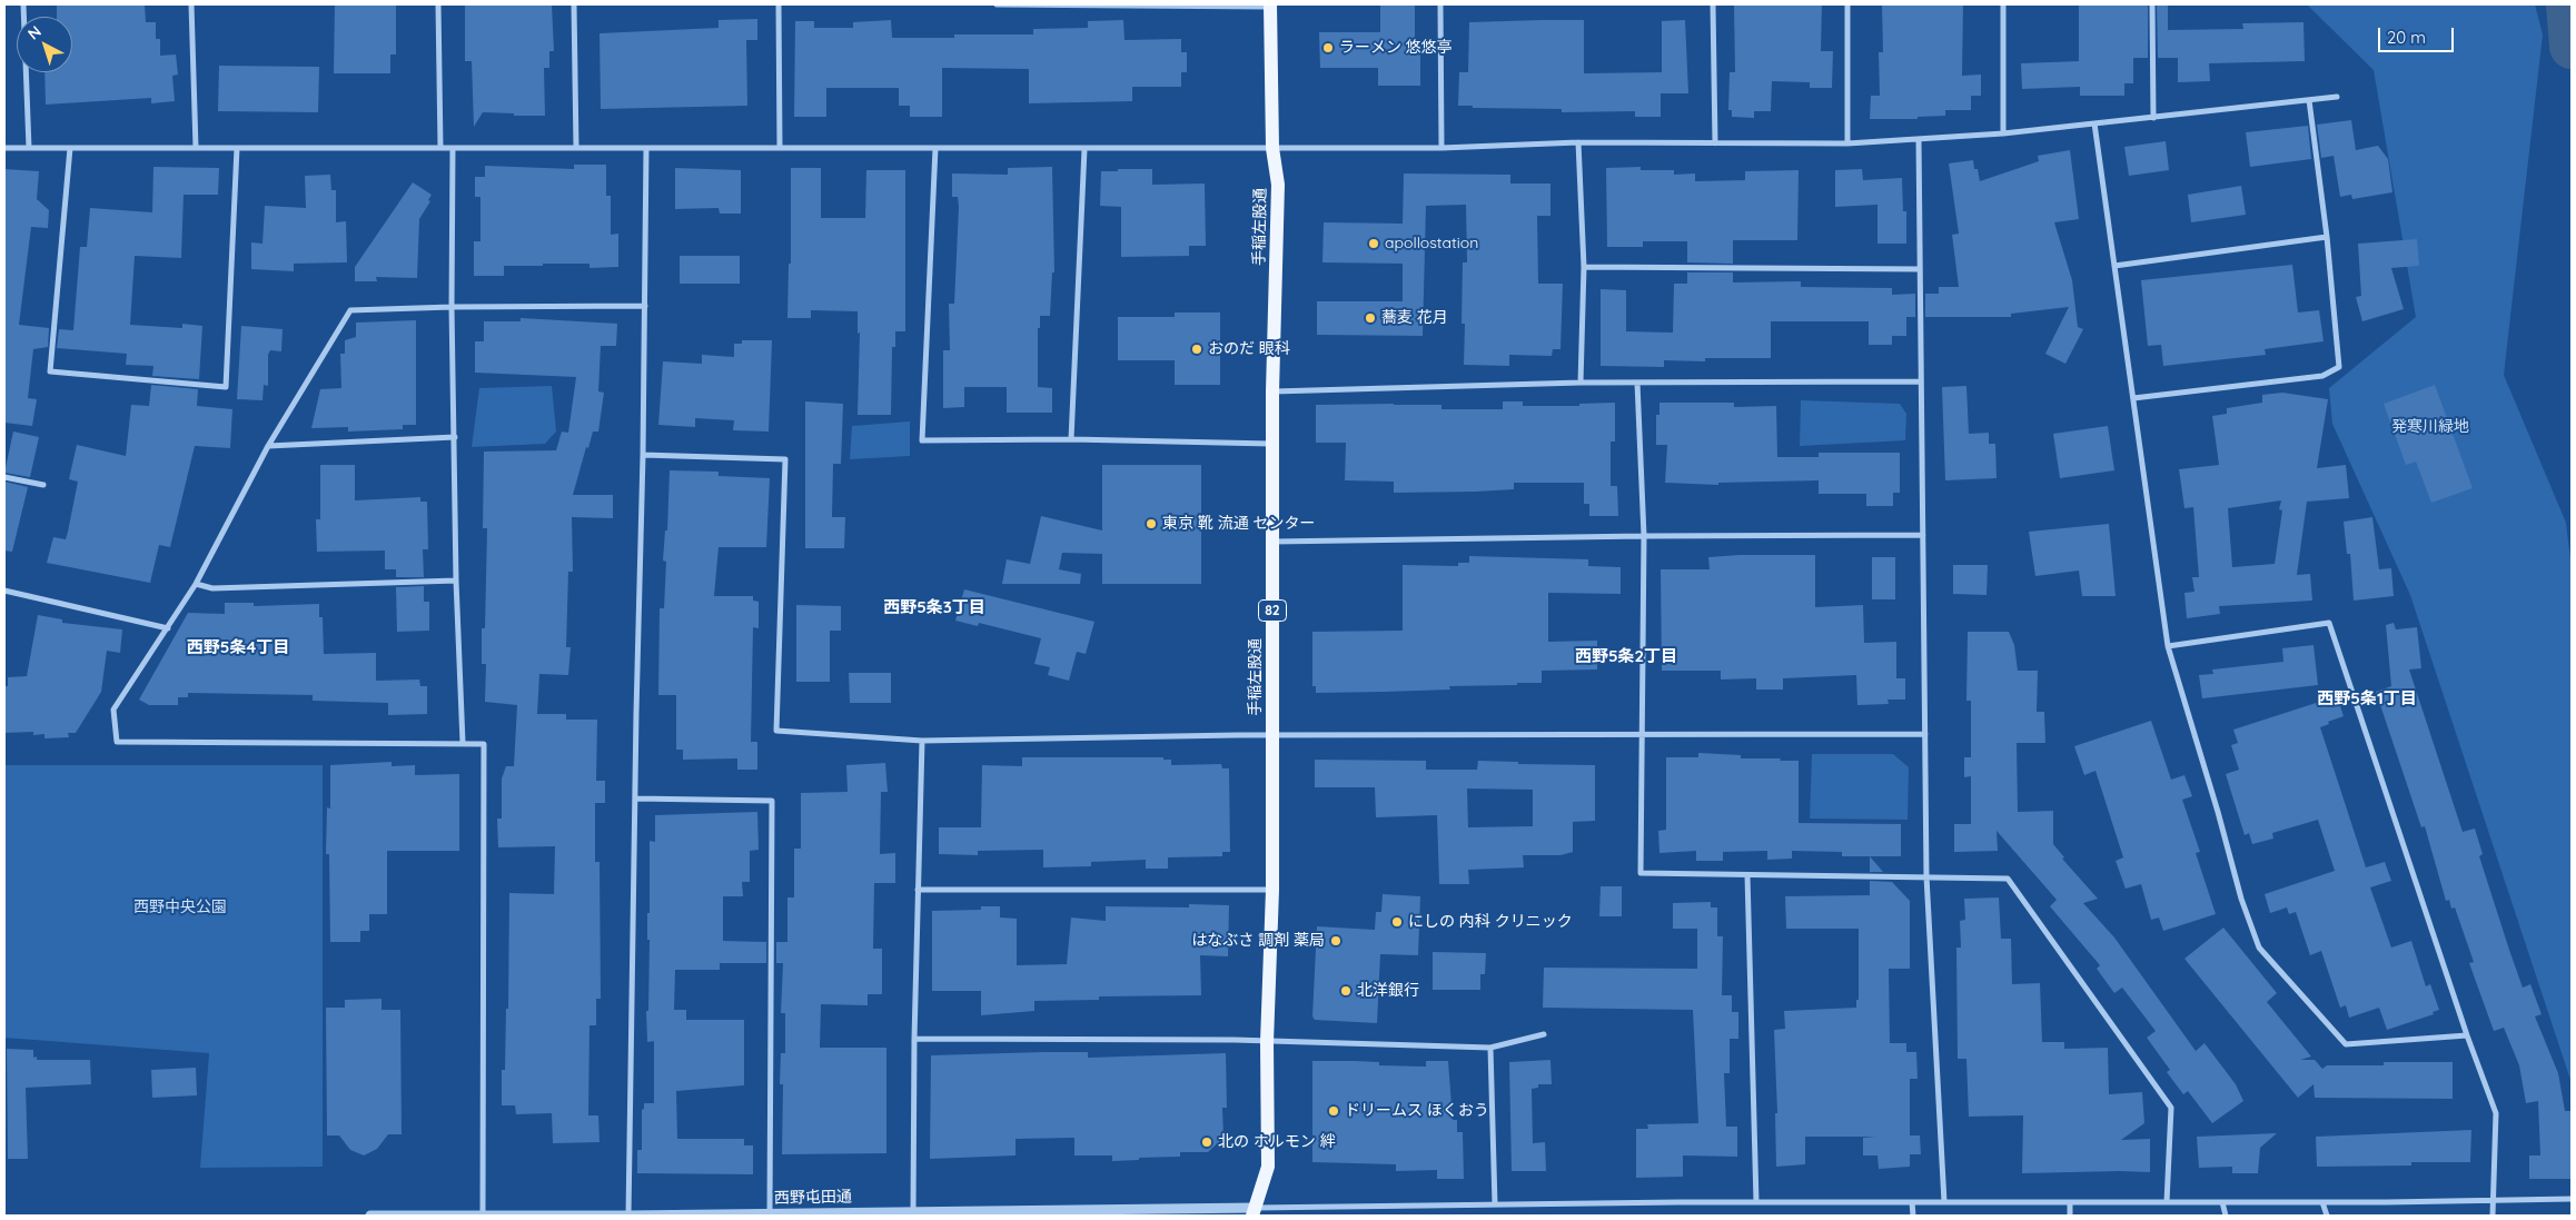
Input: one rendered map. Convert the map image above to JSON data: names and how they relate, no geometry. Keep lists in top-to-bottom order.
{
  "streets": {
    "main road": ["手稲左股通", "82"],
    "street": ["西野屯田通"]
  },
  "crossings": [
    ["手稲左股通", "西野屯田通"]
  ],
  "districts": [
    "西野5条3丁目",
    "西野5条4丁目",
    "西野5条2丁目",
    "西野5条1丁目"
  ],
  "parks": ["発寒川緑地", "西野中央公園"],
  "places": [
    "ラーメン 悠悠亭",
    "apollostation",
    "蕎麦 花月",
    "おのだ 眼科",
    "東京 靴 流通 センター",
    "にしの 内科 クリニック",
    "はなぶさ 調剤 薬局",
    "北洋銀行",
    "ドリームス ほくおう",
    "北の ホルモン 絆"
  ],
  "scale_bar": "20 m",
  "north": "top left"
}
